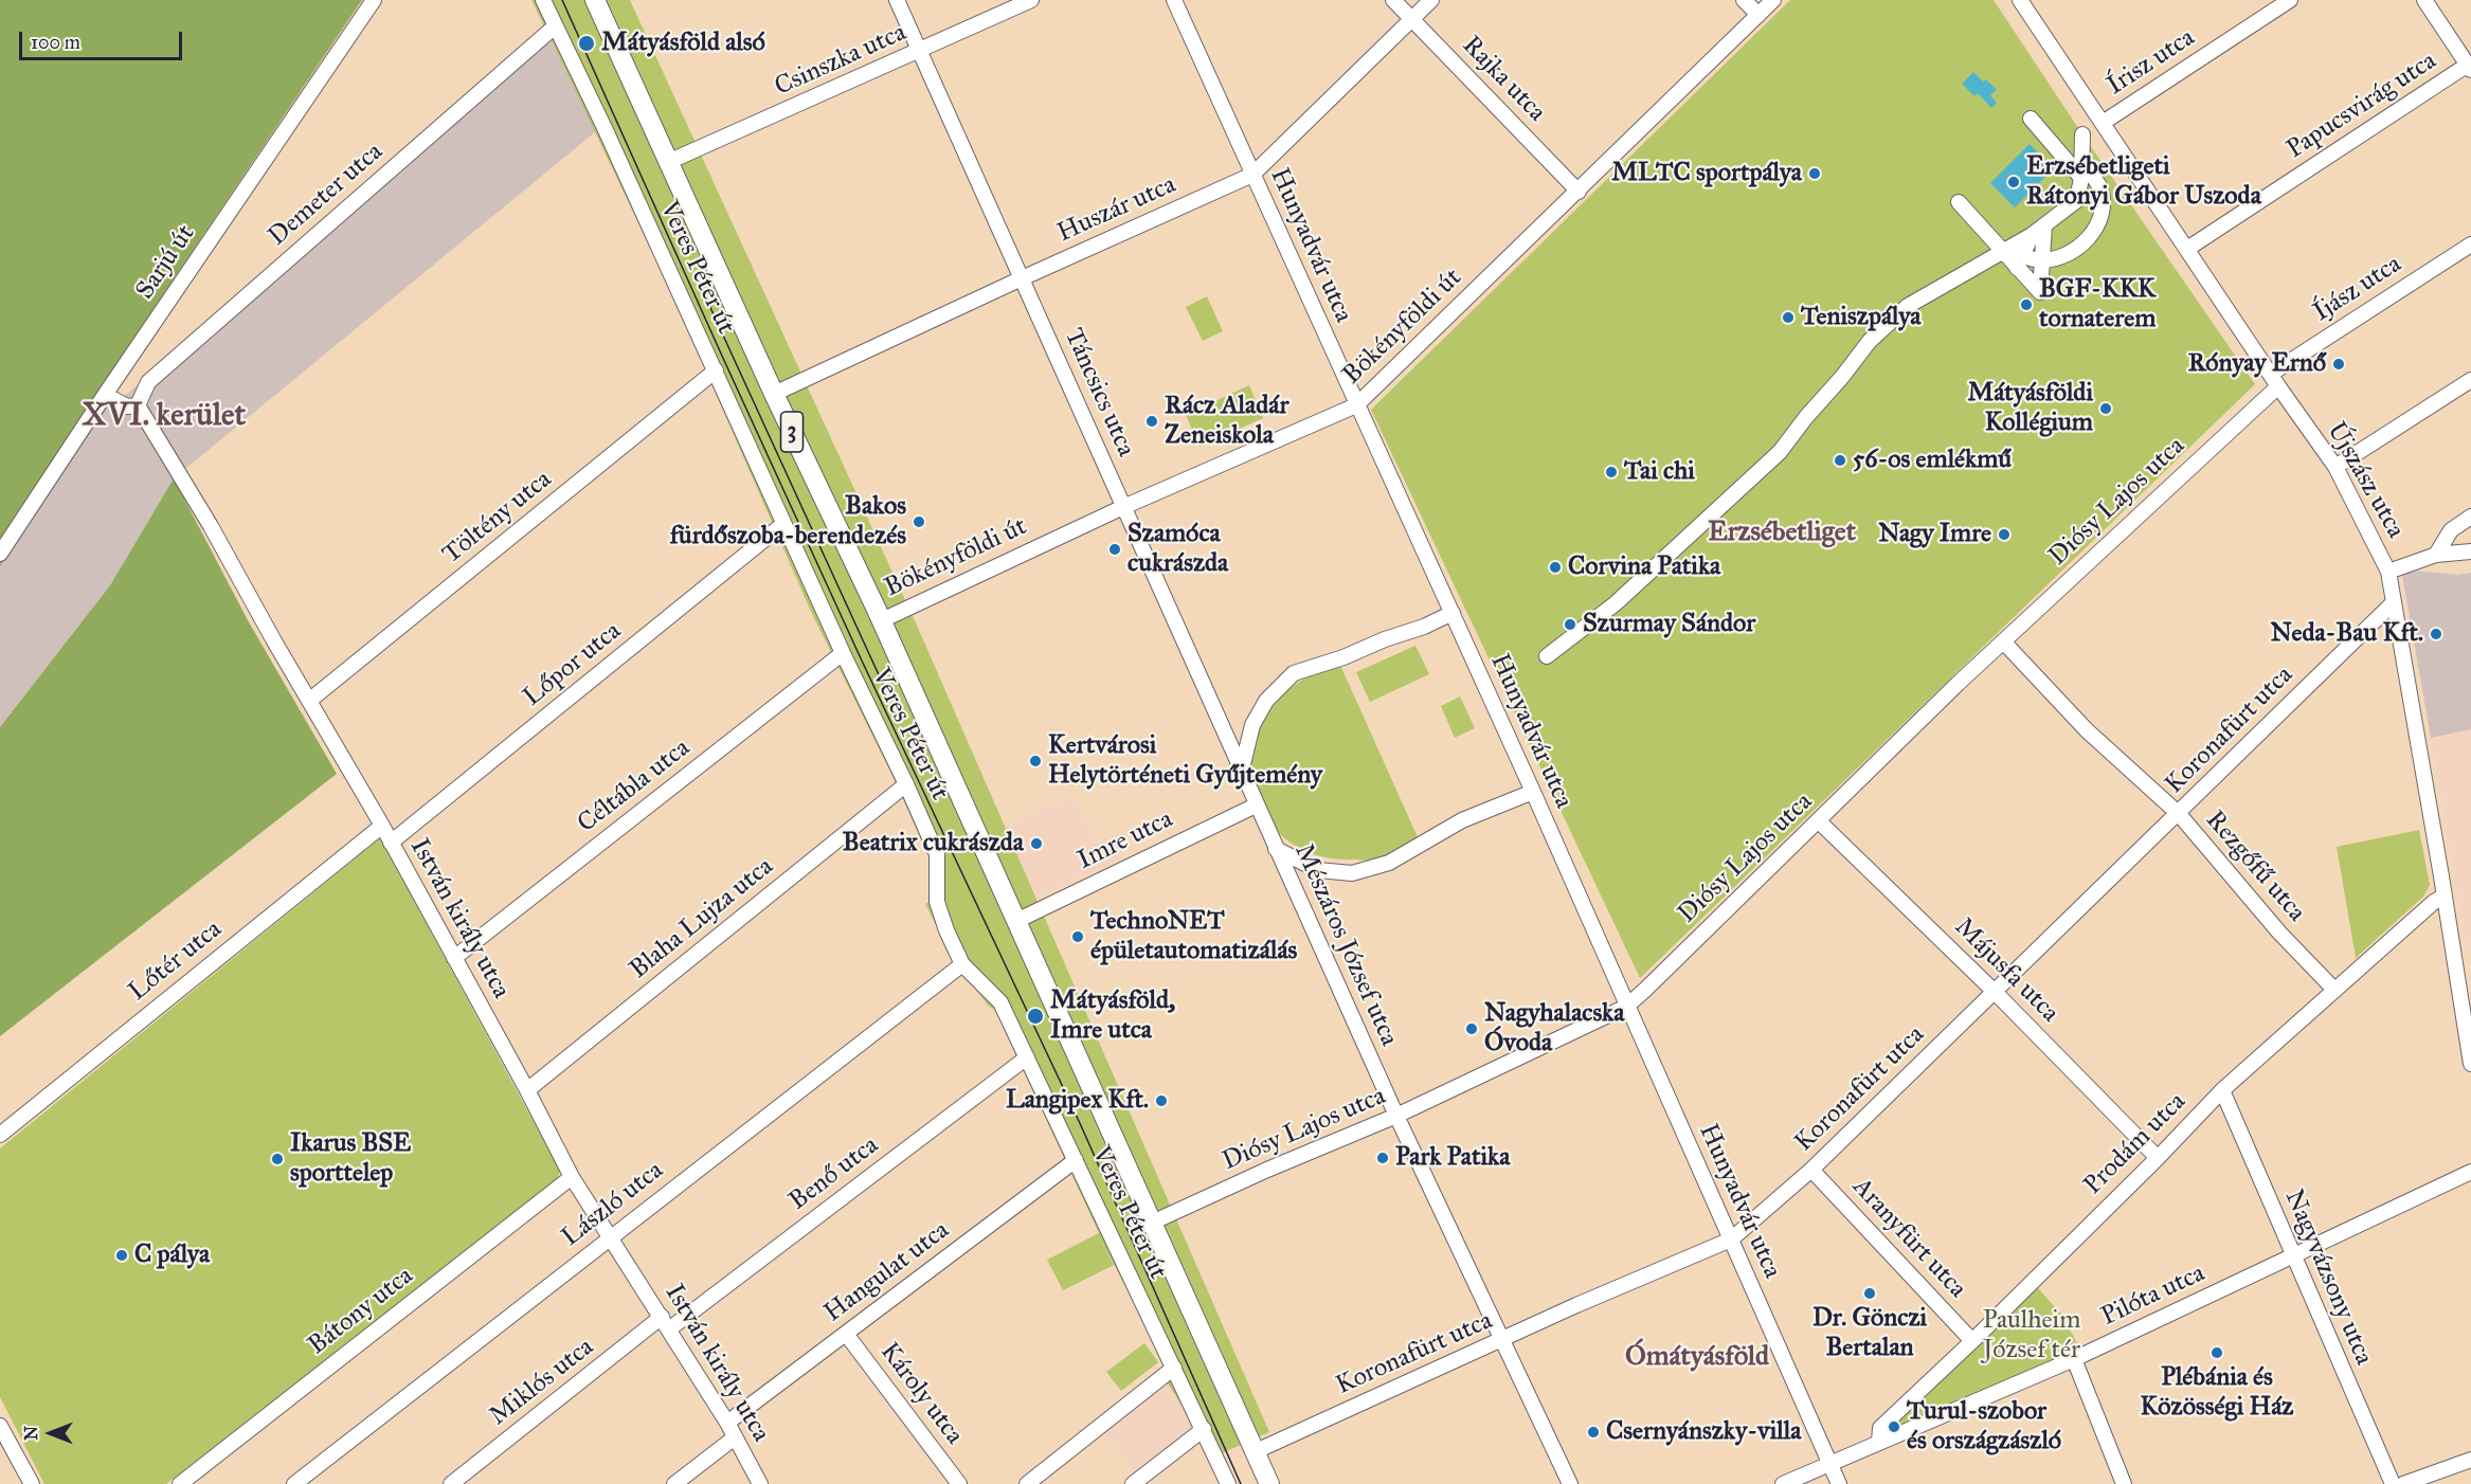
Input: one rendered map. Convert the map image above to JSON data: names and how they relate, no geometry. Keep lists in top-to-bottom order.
{
  "streets": {
    "main road": ["Veres Péter út", "3"],
    "street": [
      "Csinszka utca",
      "Írisz utca",
      "Rajka utca",
      "Papucsvirág utca",
      "Demeter utca",
      "Huszár utca",
      "Hunyadvár utca",
      "Sarjú út",
      "Íjász utca",
      "Bökényföldi út",
      "Táncsics utca",
      "Újszász utca",
      "Diósy Lajos utca",
      "Töltény utca",
      "Lőpor utca",
      "Koronafürt utca",
      "Céltábla utca",
      "Imre utca",
      "Rezgőfű utca",
      "István király utca",
      "Blaha Lujza utca",
      "Mészáros József utca",
      "Lőtér utca",
      "Májusfa utca",
      "Prodám utca",
      "Benő utca",
      "László utca",
      "Aranyfürt utca",
      "Hangulat utca",
      "Nagyvázsony utca",
      "Pilóta utca",
      "Bátony utca",
      "Miklós utca",
      "Károly utca"
    ]
  },
  "crossings": [
    ["Csinszka utca", "Veres Péter út"],
    ["Csinszka utca", "Táncsics utca"],
    ["Írisz utca", "Újszász utca"],
    ["Rajka utca", "Huszár utca"],
    ["Rajka utca", "Bökényföldi út"],
    ["Papucsvirág utca", "Újszász utca"],
    ["Demeter utca", "Veres Péter út"],
    ["Demeter utca", "István király utca"],
    ["Huszár utca", "Hunyadvár utca"],
    ["Huszár utca", "Veres Péter út"],
    ["Huszár utca", "Táncsics utca"],
    ["Hunyadvár utca", "Bökényföldi út"],
    ["Hunyadvár utca", "Diósy Lajos utca"],
    ["Hunyadvár utca", "Koronafürt utca"],
    ["Hunyadvár utca", "Pilóta utca"],
    ["Veres Péter út", "Bökényföldi út"],
    ["Veres Péter út", "Diósy Lajos utca"],
    ["Veres Péter út", "Töltény utca"],
    ["Veres Péter út", "Lőpor utca"],
    ["Veres Péter út", "Koronafürt utca"],
    ["Veres Péter út", "Céltábla utca"],
    ["Veres Péter út", "Imre utca"],
    ["Veres Péter út", "Blaha Lujza utca"],
    ["Veres Péter út", "Benő utca"],
    ["Veres Péter út", "László utca"],
    ["Veres Péter út", "Hangulat utca"],
    ["Íjász utca", "Újszász utca"],
    ["Íjász utca", "Diósy Lajos utca"],
    ["Bökényföldi út", "Táncsics utca"],
    ["Táncsics utca", "Imre utca"],
    ["Táncsics utca", "Mészáros József utca"],
    ["Újszász utca", "Diósy Lajos utca"],
    ["Újszász utca", "Koronafürt utca"],
    ["Újszász utca", "Prodám utca"],
    ["Diósy Lajos utca", "Rezgőfű utca"],
    ["Diósy Lajos utca", "Mészáros József utca"],
    ["Diósy Lajos utca", "Májusfa utca"],
    ["Töltény utca", "István király utca"],
    ["Lőpor utca", "István király utca"],
    ["Koronafürt utca", "Rezgőfű utca"],
    ["Koronafürt utca", "Mészáros József utca"],
    ["Koronafürt utca", "Májusfa utca"],
    ["Koronafürt utca", "Aranyfürt utca"],
    ["Céltábla utca", "István király utca"],
    ["Imre utca", "Mészáros József utca"],
    ["Rezgőfű utca", "Prodám utca"],
    ["István király utca", "Blaha Lujza utca"],
    ["István király utca", "Lőtér utca"],
    ["István király utca", "Benő utca"],
    ["István király utca", "László utca"],
    ["István király utca", "Hangulat utca"],
    ["István király utca", "Bátony utca"],
    ["István király utca", "Miklós utca"],
    ["Májusfa utca", "Prodám utca"],
    ["Prodám utca", "Aranyfürt utca"],
    ["Prodám utca", "Nagyvázsony utca"],
    ["Prodám utca", "Pilóta utca"],
    ["Benő utca", "Miklós utca"],
    ["Hangulat utca", "Károly utca"],
    ["Nagyvázsony utca", "Pilóta utca"]
  ],
  "districts": ["XVI. kerület", "Erzsébetliget", "Ómátyásföld"],
  "parks": ["Paulheim József tér"],
  "places": [
    "Mátyásföld alsó",
    "MLTC sportpálya",
    "Erzsébetligeti Rátonyi Gábor Uszoda",
    "BGF-KKK tornaterem",
    "Teniszpálya",
    "Rónyay Ernő",
    "Mátyásföldi Kollégium",
    "Rácz Aladár Zeneiskola",
    "56-os emlékmű",
    "Tai chi",
    "Bakos fürdőszoba-berendezés",
    "Nagy Imre",
    "Szamóca cukrászda",
    "Corvina Patika",
    "Szurmay Sándor",
    "Neda-Bau Kft.",
    "Kertvárosi Helytörténeti Gyűjtemény",
    "Beatrix cukrászda",
    "TechnoNET épületautomatizálás",
    "Mátyásföld, Imre utca",
    "Nagyhalacska Óvoda",
    "Langipex Kft.",
    "Park Patika",
    "Ikarus BSE sporttelep",
    "C pálya",
    "Dr. Gönczi Bertalan",
    "Plébánia és Közösségi Ház",
    "Turul-szobor és országzászló",
    "Csernyánszky-villa"
  ],
  "scale_bar": "100 m",
  "north": "left"
}
